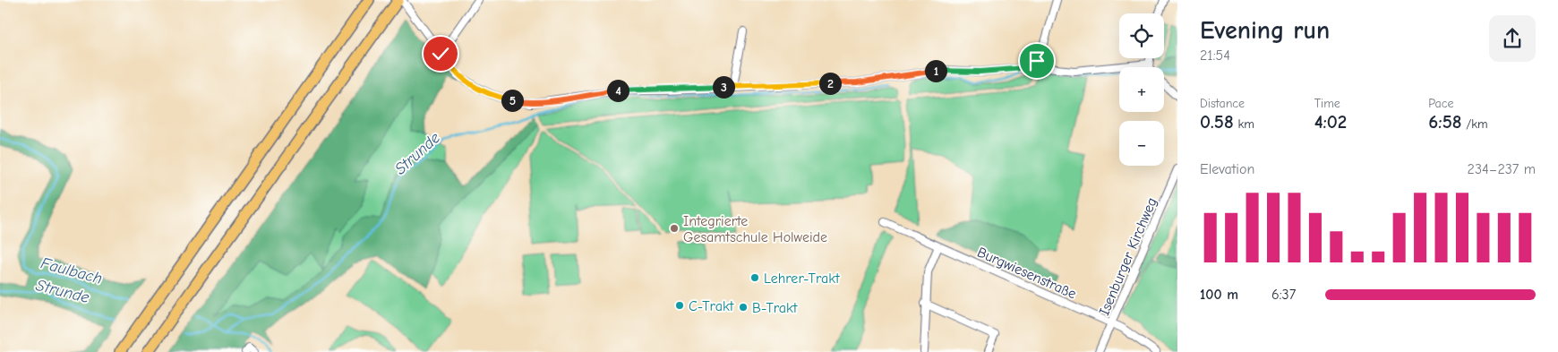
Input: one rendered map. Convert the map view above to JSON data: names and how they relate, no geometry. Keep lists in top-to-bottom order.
{
  "streets": {
    "street": ["Isenburger Kirchweg", "Burgwiesenstraße"]
  },
  "crossings": [
    ["Isenburger Kirchweg", "Burgwiesenstraße"]
  ],
  "water": ["Strunde", "Faulbach"],
  "places": [
    "Integrierte Gesamtschule Holweide",
    "Lehrer-Trakt",
    "C-Trakt",
    "B-Trakt"
  ],
  "page": {
    "heading": ["Evening run", "21:54"],
    "map_buttons": ["+", "−"],
    "pins": [
      "1",
      "2",
      "3",
      "4",
      "5"
    ],
    "stats": [
      ["Distance", "0.58 km"],
      ["Time", "4:02"],
      ["Pace", "6:58 /km"]
    ],
    "chart": ["Elevation", "234–237 m"],
    "list": [
      {
        "name": "100 m",
        "note": "6:37"
      }
    ]
  }
}
